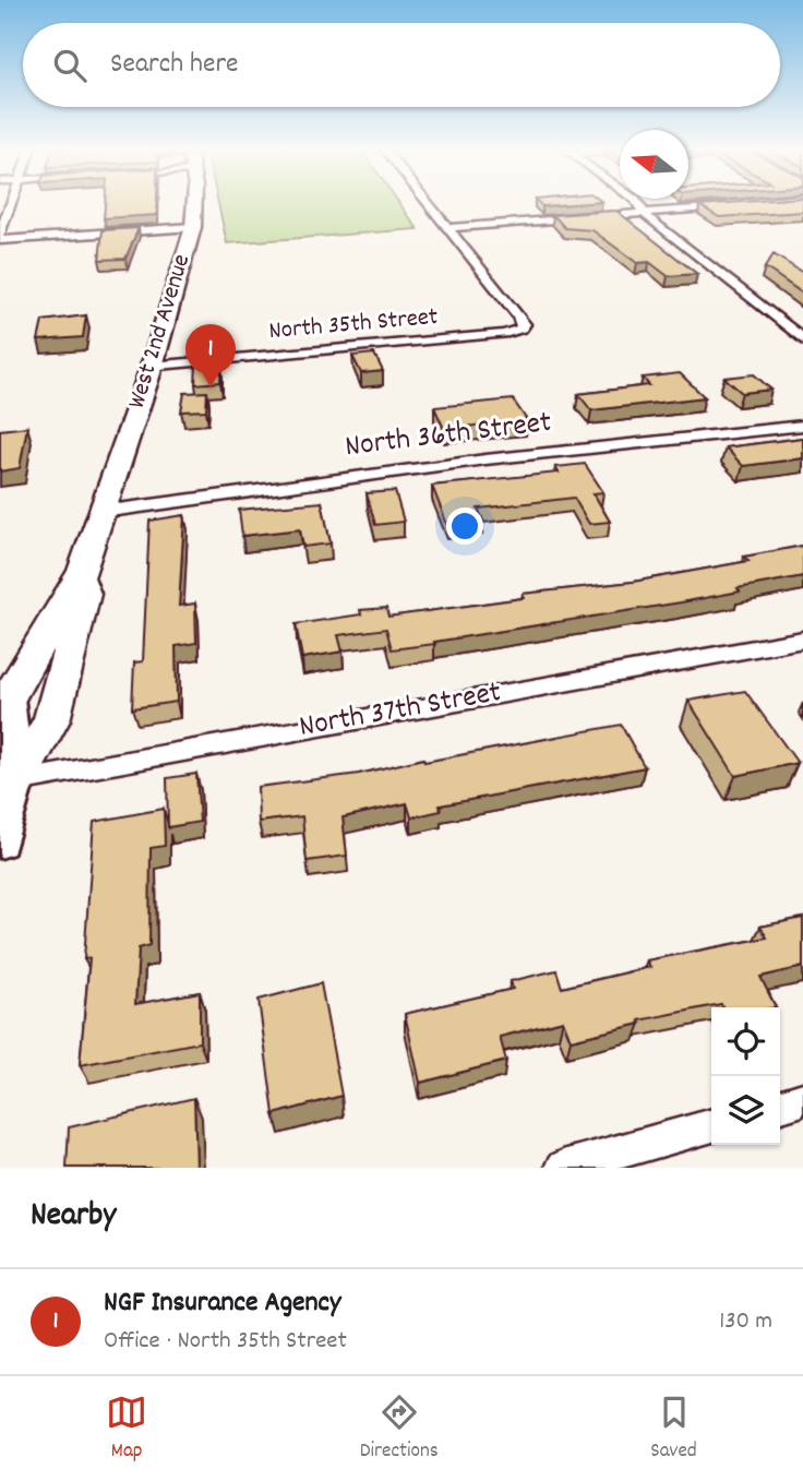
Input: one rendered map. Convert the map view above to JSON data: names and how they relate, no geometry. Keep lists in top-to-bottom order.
{
  "streets": {
    "main road": ["West 2nd Avenue"],
    "street": ["North 35th Street", "North 36th Street", "North 37th Street"]
  },
  "crossings": [
    ["North 35th Street", "West 2nd Avenue"],
    ["West 2nd Avenue", "North 36th Street"]
  ],
  "north": "left",
  "page": {
    "search": "Search here",
    "pins": "1",
    "heading": "Nearby",
    "list": [
      {
        "mark": "1",
        "name": "NGF Insurance Agency",
        "note": "Office · North 35th Street",
        "value": "130 m"
      }
    ],
    "nav": ["Map", "Directions", "Saved"]
  }
}
